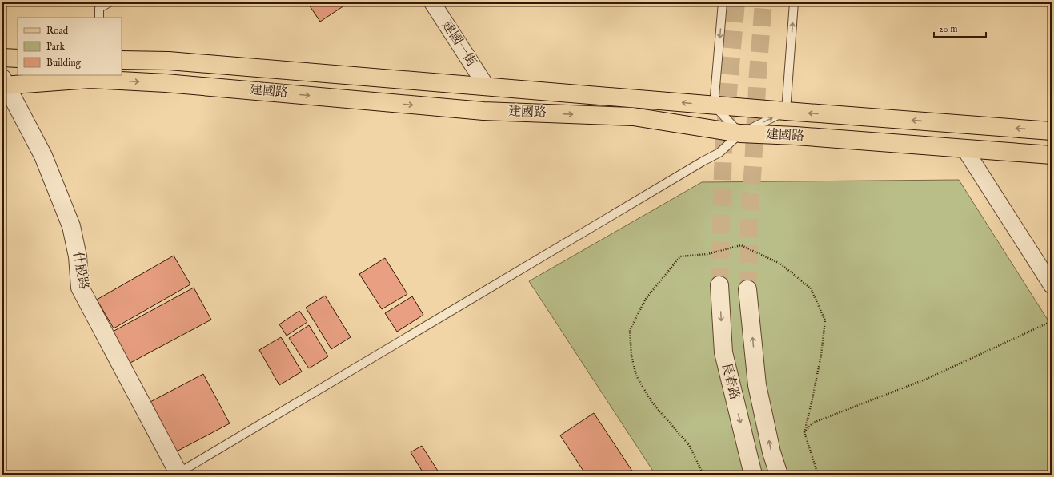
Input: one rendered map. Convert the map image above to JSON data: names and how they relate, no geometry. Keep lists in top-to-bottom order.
{
  "streets": {
    "main road": ["建國路"],
    "street": ["建國一街", "什股路", "長春路"]
  },
  "crossings": [
    ["建國一街", "建國路"],
    ["建國路", "什股路"]
  ],
  "legend": ["Road", "Park", "Building"],
  "scale_bar": "20 m"
}
